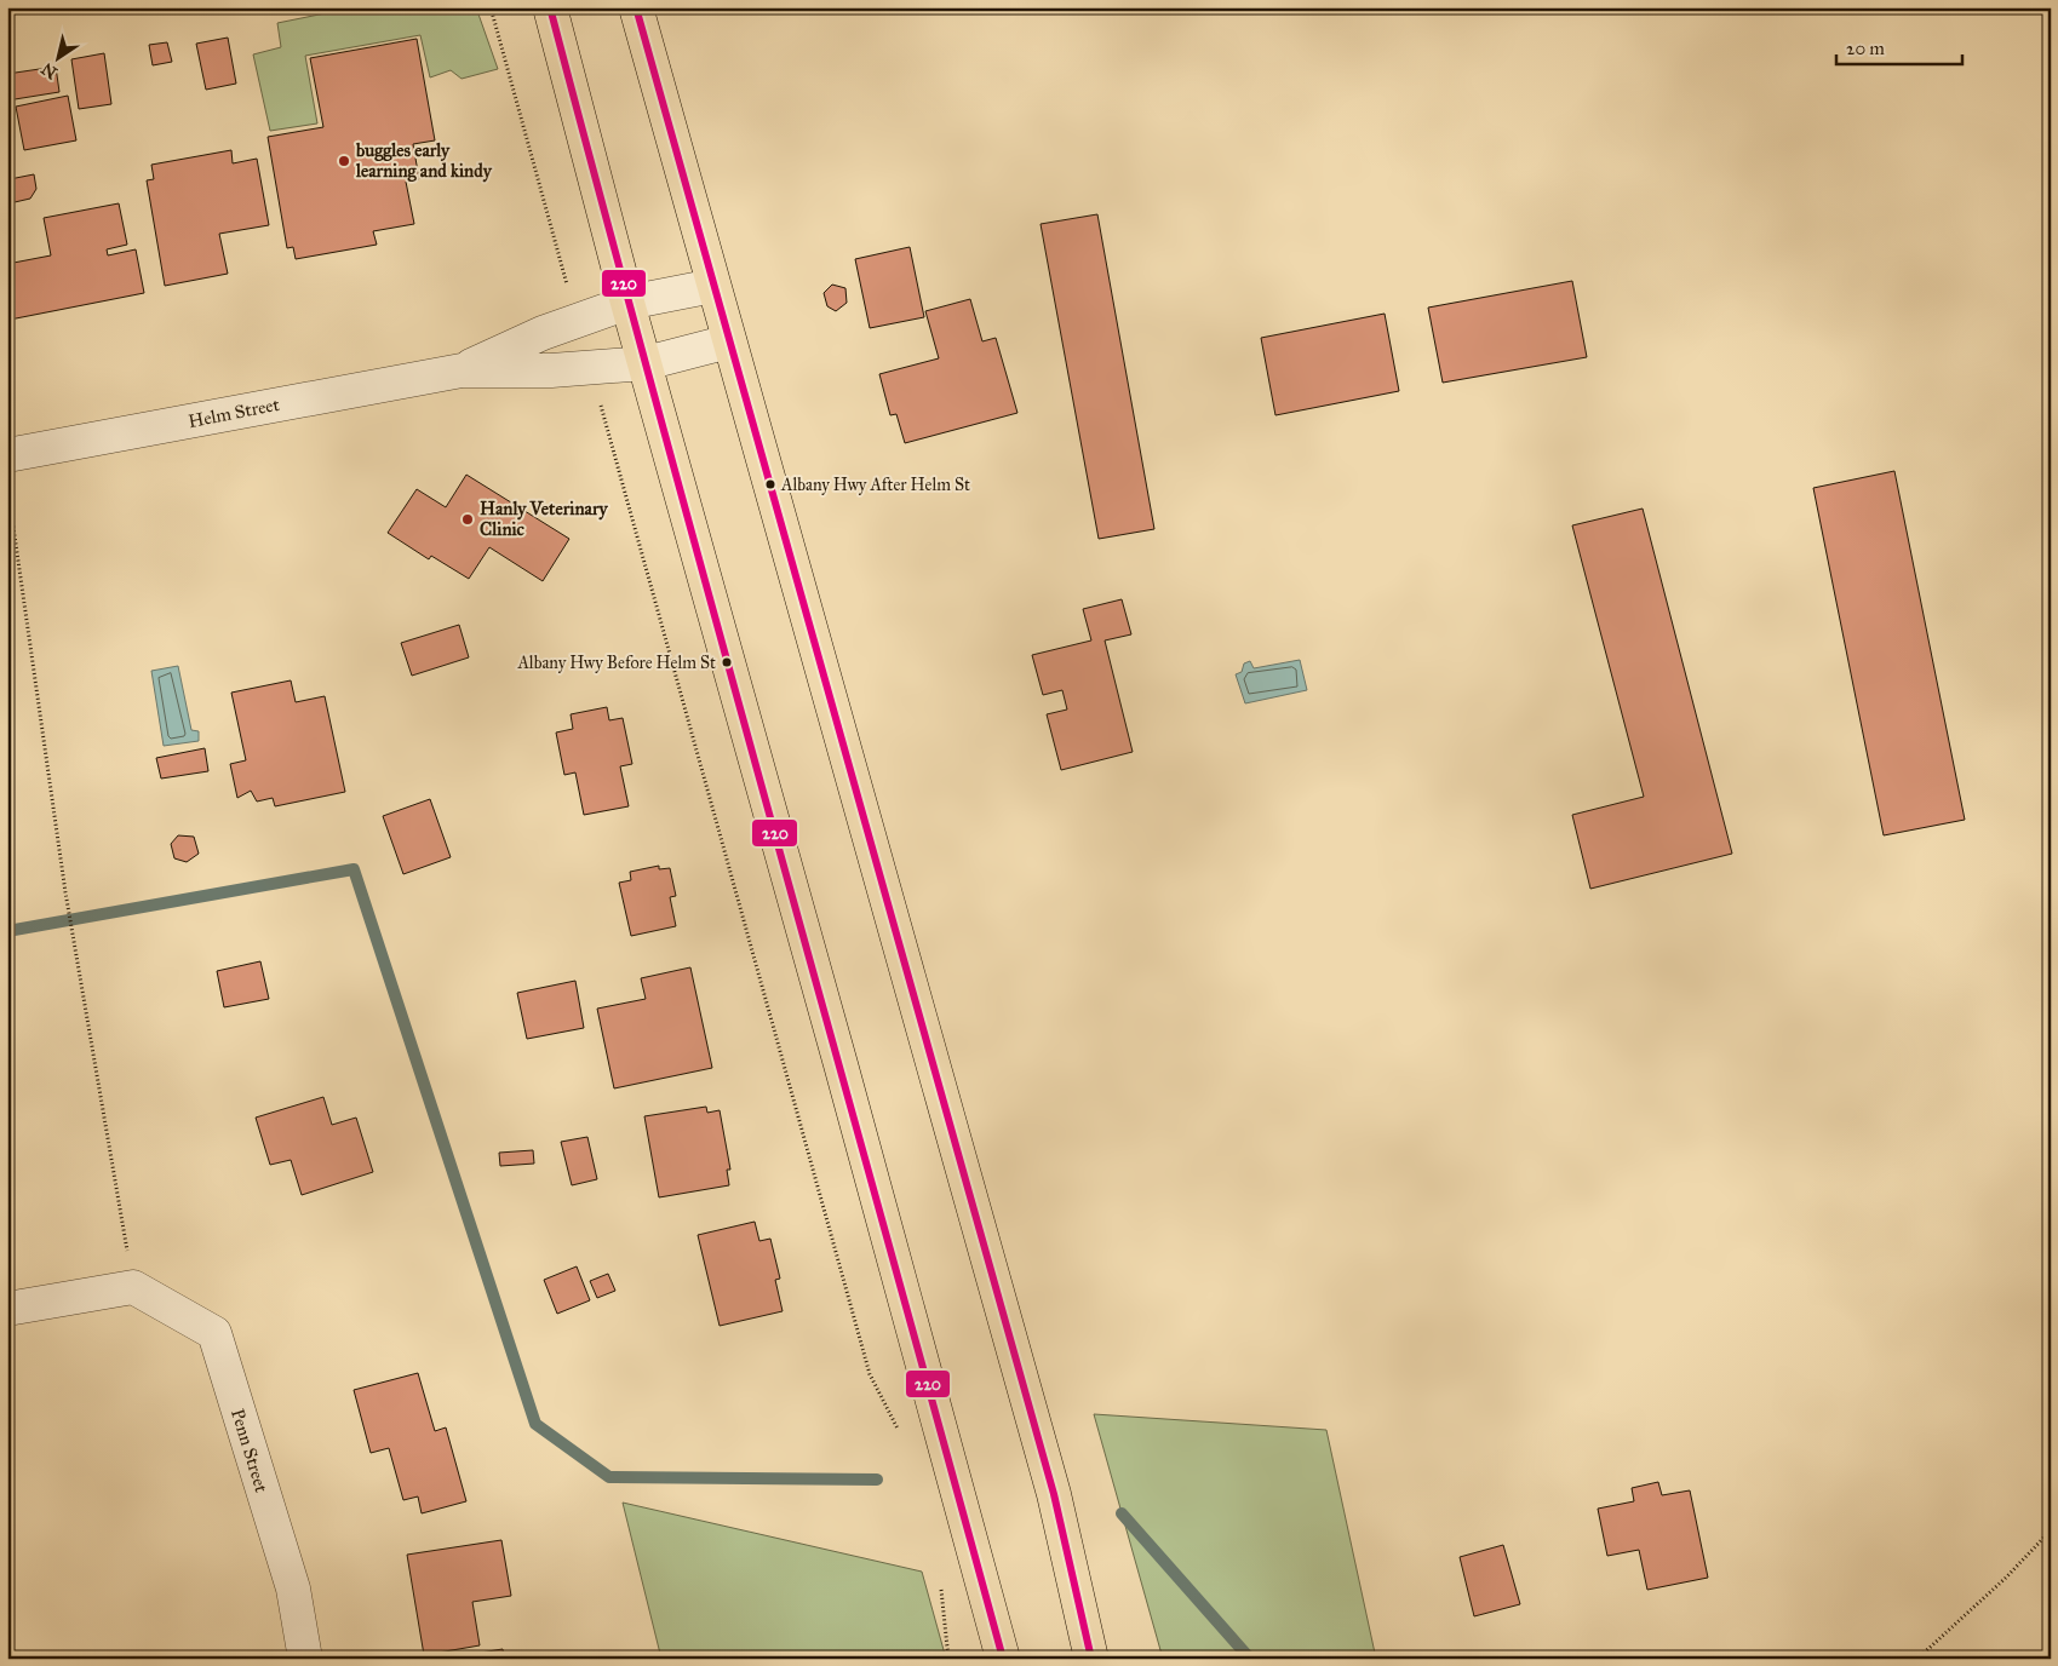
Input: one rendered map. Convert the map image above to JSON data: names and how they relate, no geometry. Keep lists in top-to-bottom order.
{
  "streets": {
    "street": ["Helm Street", "Penn Street"]
  },
  "places": [
    "buggles early learning and kindy",
    "Albany Hwy After Helm St",
    "Hanly Veterinary Clinic",
    "Albany Hwy Before Helm St"
  ],
  "lines": ["transit line 220"],
  "scale_bar": "20 m",
  "north": "bottom left"
}
